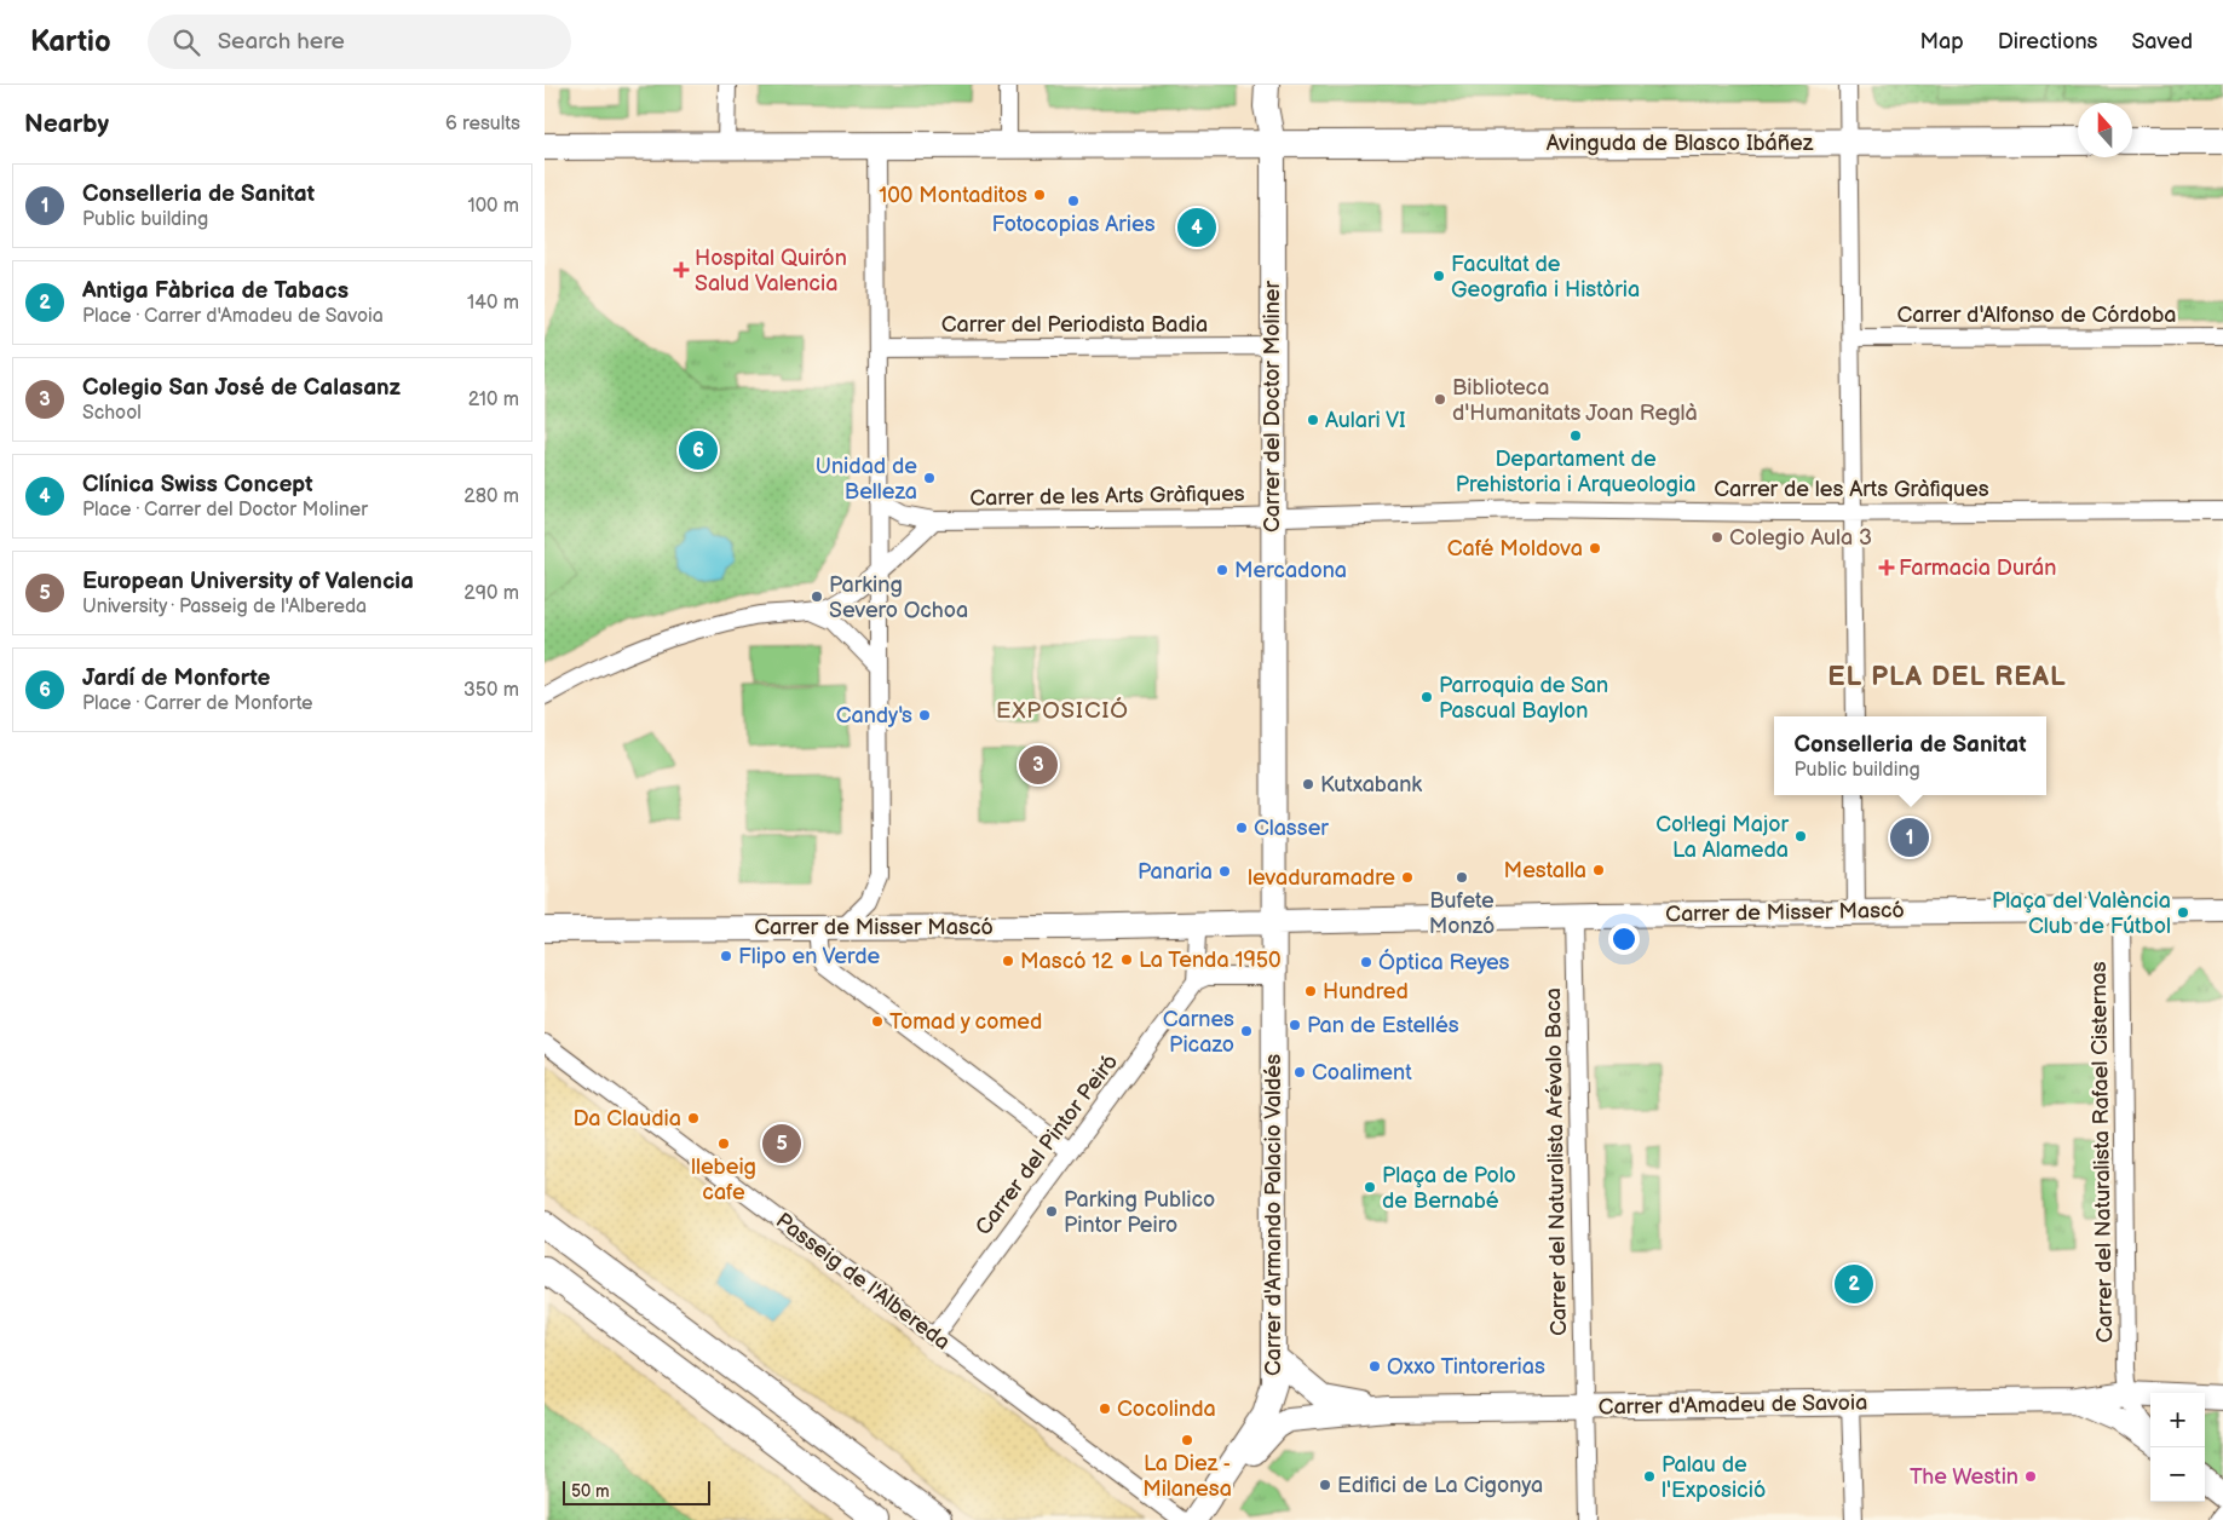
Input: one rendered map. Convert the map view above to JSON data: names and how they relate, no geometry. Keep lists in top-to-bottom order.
{
  "streets": {
    "main road": ["Avinguda de Blasco Ibáñez"],
    "street": [
      "Carrer d'Alfonso de Córdoba",
      "Carrer del Periodista Badia",
      "Carrer del Doctor Moliner",
      "Carrer de les Arts Gràfiques",
      "Carrer de Misser Mascó",
      "Carrer del Pintor Peiró",
      "Carrer del Naturalista Rafael Cisternas",
      "Carrer del Naturalista Arévalo Baca",
      "Carrer d'Armando Palacio Valdés",
      "Passeig de l'Albereda",
      "Carrer d'Amadeu de Savoia"
    ]
  },
  "crossings": [
    ["Avinguda de Blasco Ibáñez", "Carrer del Doctor Moliner"],
    ["Carrer del Periodista Badia", "Carrer del Doctor Moliner"],
    ["Carrer del Doctor Moliner", "Carrer de les Arts Gràfiques"],
    ["Carrer del Doctor Moliner", "Carrer de Misser Mascó"],
    ["Carrer del Doctor Moliner", "Carrer d'Armando Palacio Valdés"],
    ["Carrer de Misser Mascó", "Carrer del Naturalista Rafael Cisternas"],
    ["Carrer de Misser Mascó", "Carrer del Naturalista Arévalo Baca"],
    ["Carrer de Misser Mascó", "Carrer d'Armando Palacio Valdés"],
    ["Carrer del Pintor Peiró", "Passeig de l'Albereda"],
    ["Carrer del Naturalista Rafael Cisternas", "Carrer d'Amadeu de Savoia"],
    ["Carrer del Naturalista Arévalo Baca", "Carrer d'Amadeu de Savoia"],
    ["Carrer d'Armando Palacio Valdés", "Carrer d'Amadeu de Savoia"]
  ],
  "districts": ["EL PLA DEL REAL", "EXPOSICIÓ"],
  "places": {
    "other": [
      "100 Montaditos",
      "Fotocopias Aries",
      "Facultat de Geografia i Història",
      "Biblioteca d'Humanitats Joan Reglà",
      "Aulari VI",
      "Departament de Prehistoria i Arqueologia",
      "Unidad de Belleza",
      "Colegio Aula 3",
      "Café Moldova",
      "Mercadona",
      "Parking Severo Ochoa",
      "Parroquia de San Pascual Baylon",
      "Candy's",
      "Kutxabank",
      "Classer",
      "Col·legi Major La Alameda",
      "Mestalla",
      "Panaria",
      "levaduramadre",
      "Bufete Monzó",
      "Plaça del València Club de Fútbol",
      "Flipo en Verde",
      "La Tenda 1950",
      "Mascó 12",
      "Óptica Reyes",
      "Hundred",
      "Tomad y comed",
      "Pan de Estellés",
      "Carnes Picazo",
      "Coaliment",
      "Da Claudia",
      "llebeig cafe",
      "Plaça de Polo de Bernabé",
      "Parking Publico Pintor Peiro",
      "Oxxo Tintorerias",
      "Cocolinda",
      "La Diez - Milanesa",
      "Palau de l'Exposició",
      "The Westin",
      "Edifici de La Cigonya"
    ],
    "health": ["Hospital Quirón Salud Valencia", "Farmacia Durán"]
  },
  "scale_bar": "50 m",
  "north": "top",
  "page": {
    "header": "Kartio",
    "search": "Search here",
    "nav": ["Map", "Directions", "Saved"],
    "heading": ["Nearby", "6 results"],
    "list": [
      {
        "mark": "1",
        "name": "Conselleria de Sanitat",
        "note": "Public building",
        "value": "100 m"
      },
      {
        "mark": "2",
        "name": "Antiga Fàbrica de Tabacs",
        "note": "Place · Carrer d'Amadeu de Savoia",
        "value": "140 m"
      },
      {
        "mark": "3",
        "name": "Colegio San José de Calasanz",
        "note": "School",
        "value": "210 m"
      },
      {
        "mark": "4",
        "name": "Clínica Swiss Concept",
        "note": "Place · Carrer del Doctor Moliner",
        "value": "280 m"
      },
      {
        "mark": "5",
        "name": "European University of Valencia",
        "note": "University · Passeig de l'Albereda",
        "value": "290 m"
      },
      {
        "mark": "6",
        "name": "Jardí de Monforte",
        "note": "Place · Carrer de Monforte",
        "value": "350 m"
      }
    ],
    "pins": [
      "4",
      "6",
      "3",
      "1",
      "5",
      "2"
    ],
    "popup": ["Conselleria de Sanitat", "Public building"],
    "map_buttons": ["+", "−"],
    "scale": "50 m"
  }
}
